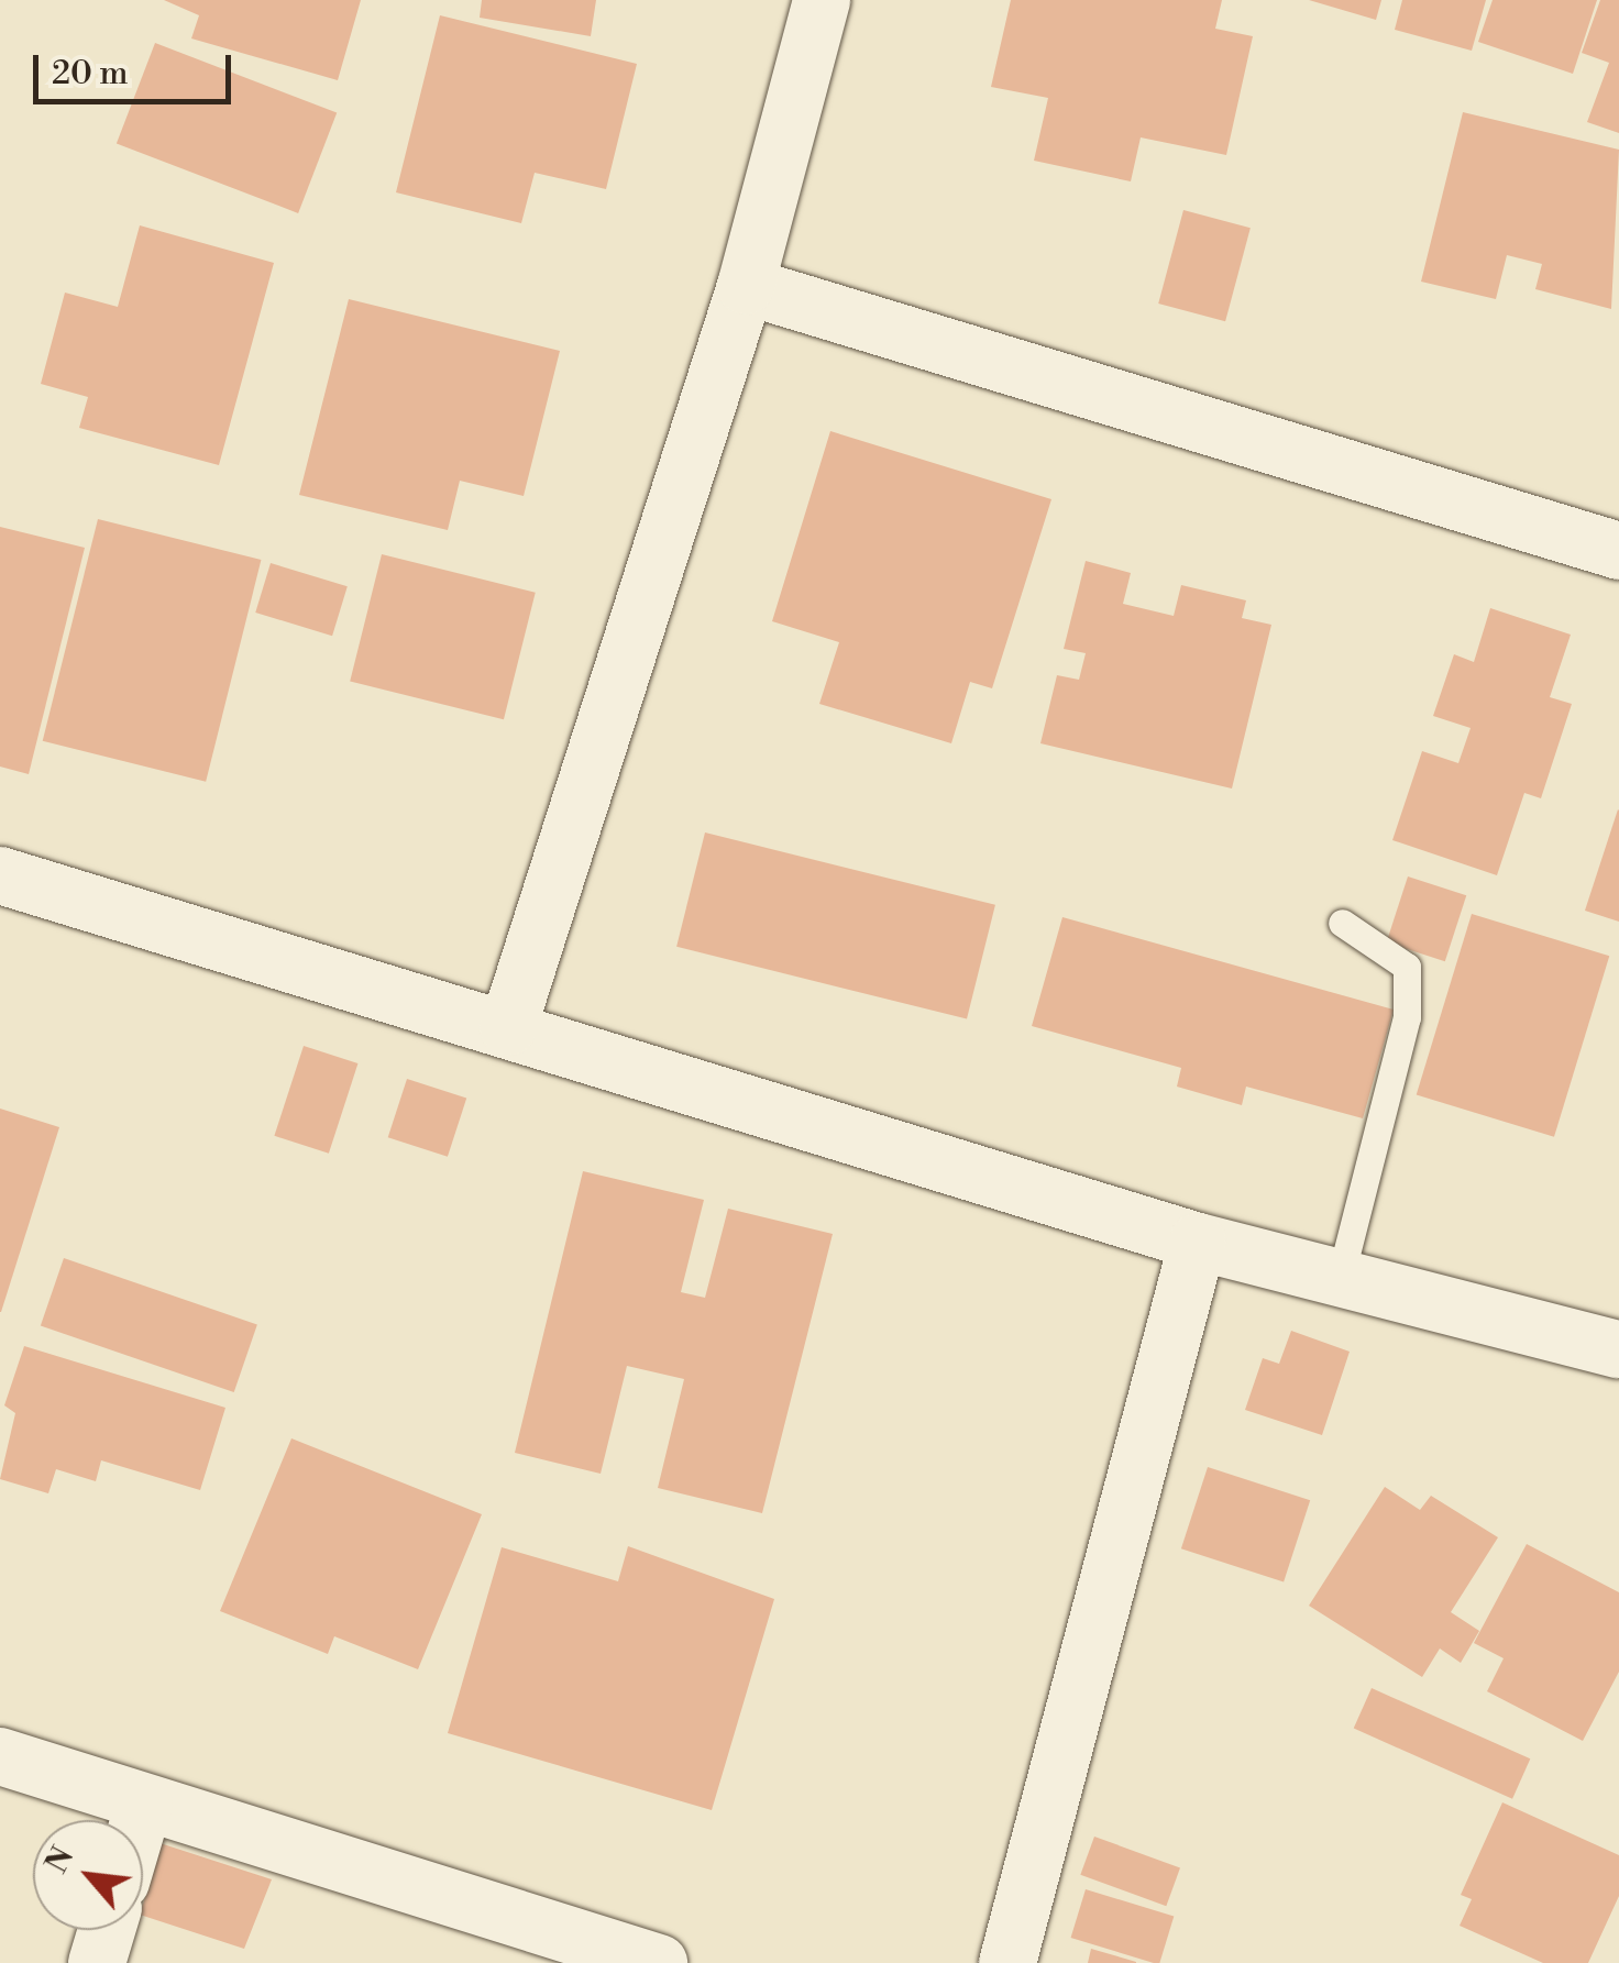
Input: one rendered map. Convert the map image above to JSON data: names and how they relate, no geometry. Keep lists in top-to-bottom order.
{
  "scale_bar": "20 m",
  "north": "top left"
}
